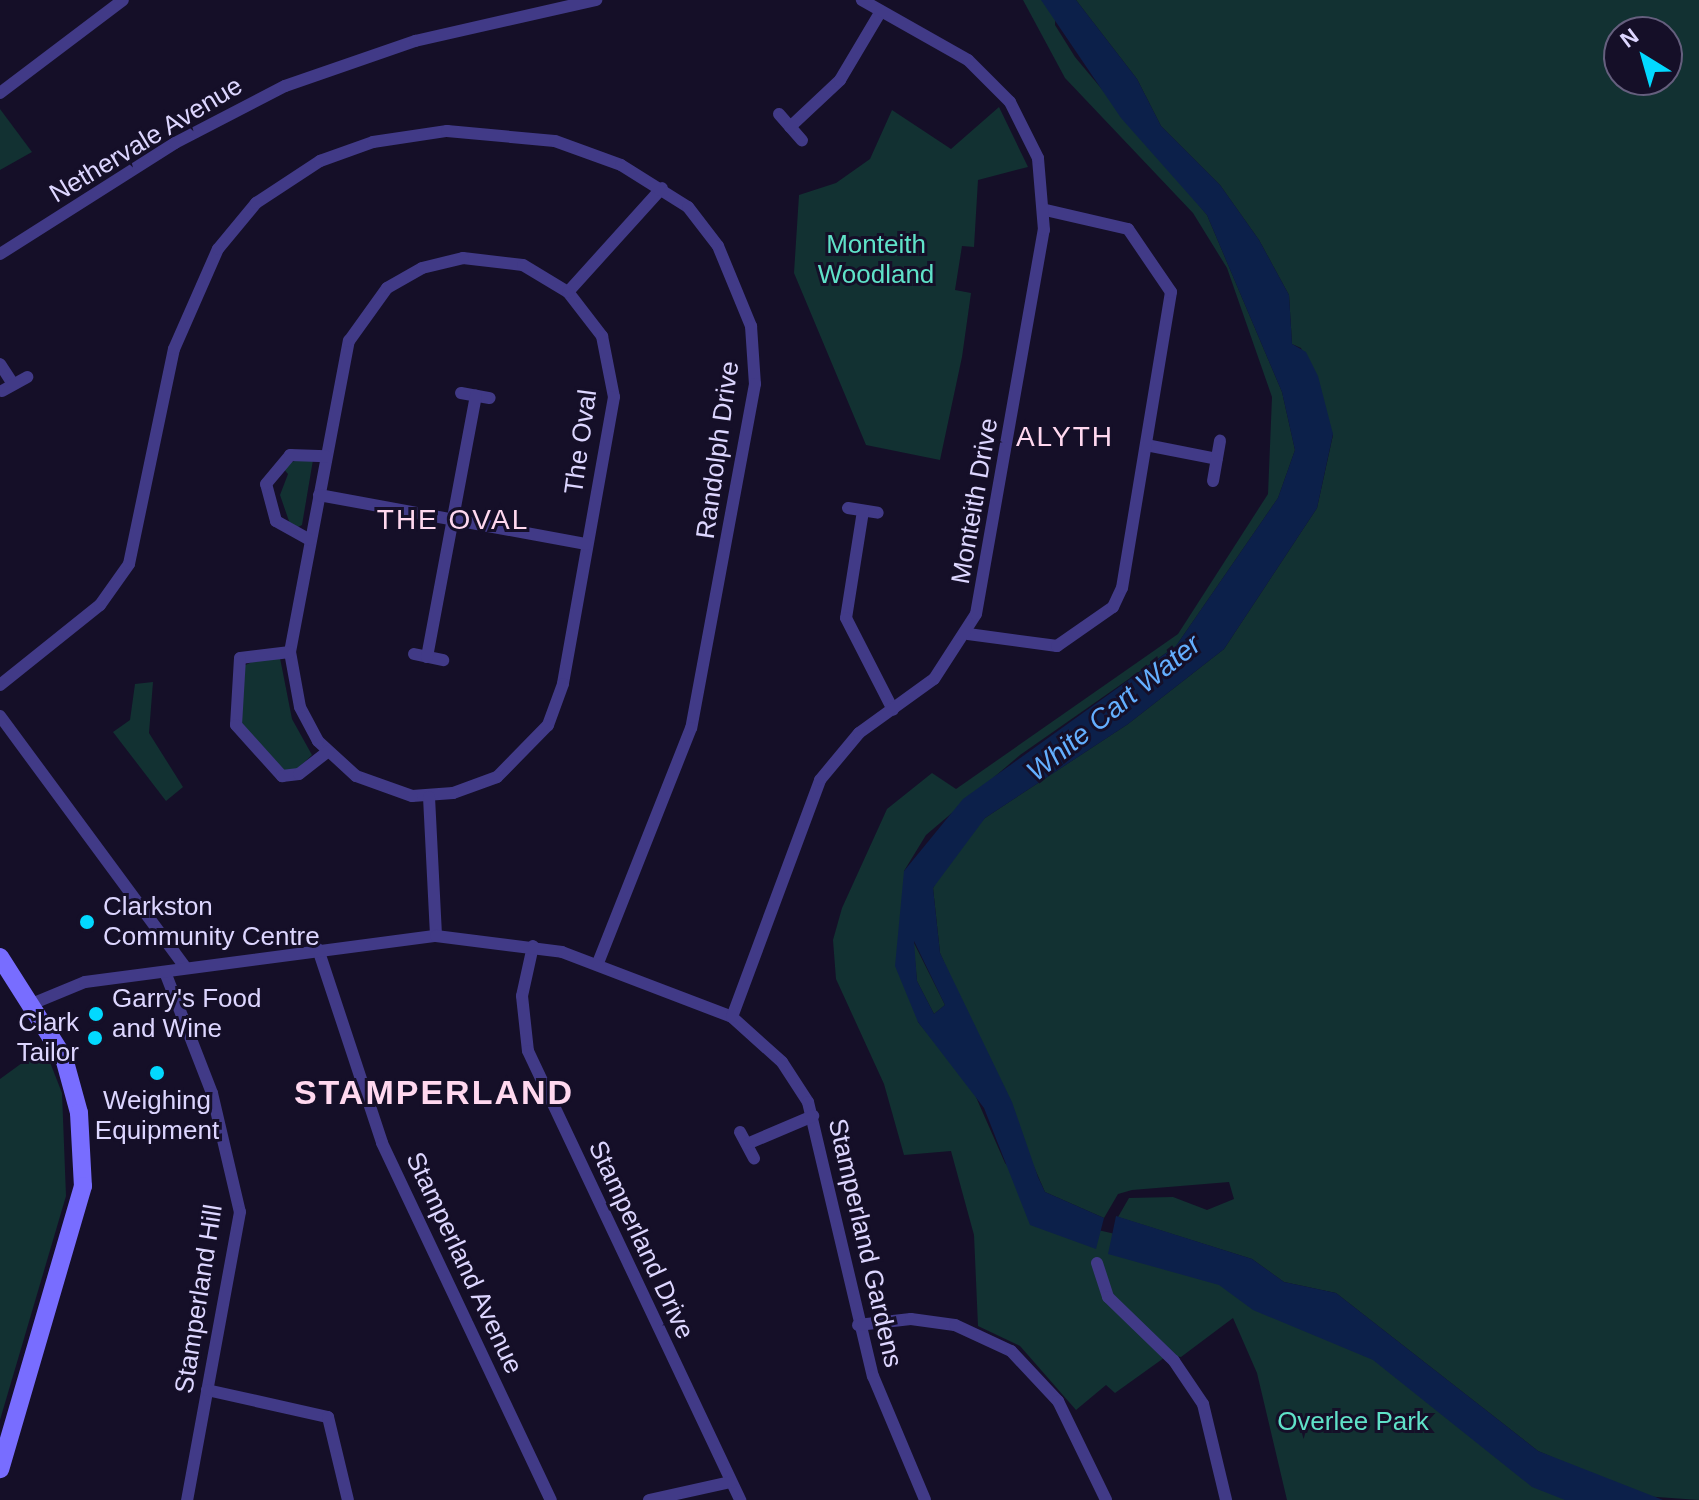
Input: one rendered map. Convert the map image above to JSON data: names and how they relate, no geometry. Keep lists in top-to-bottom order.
{
  "streets": {
    "street": [
      "Nethervale Avenue",
      "The Oval",
      "Randolph Drive",
      "Monteith Drive",
      "Stamperland Drive",
      "Stamperland Gardens",
      "Stamperland Avenue",
      "Stamperland Hill"
    ]
  },
  "crossings": [
    ["Randolph Drive", "Stamperland Gardens"],
    ["Monteith Drive", "Stamperland Gardens"],
    ["Stamperland Drive", "Stamperland Gardens"],
    ["Stamperland Gardens", "Stamperland Avenue"],
    ["Stamperland Gardens", "Stamperland Hill"]
  ],
  "districts": ["ALYTH", "THE OVAL", "STAMPERLAND"],
  "water": ["White Cart Water"],
  "parks": ["Monteith Woodland", "Overlee Park"],
  "places": [
    "Clarkston Community Centre",
    "Garry's Food and Wine",
    "Clark Tailor",
    "Weighing Equipment"
  ],
  "north": "top left"
}
